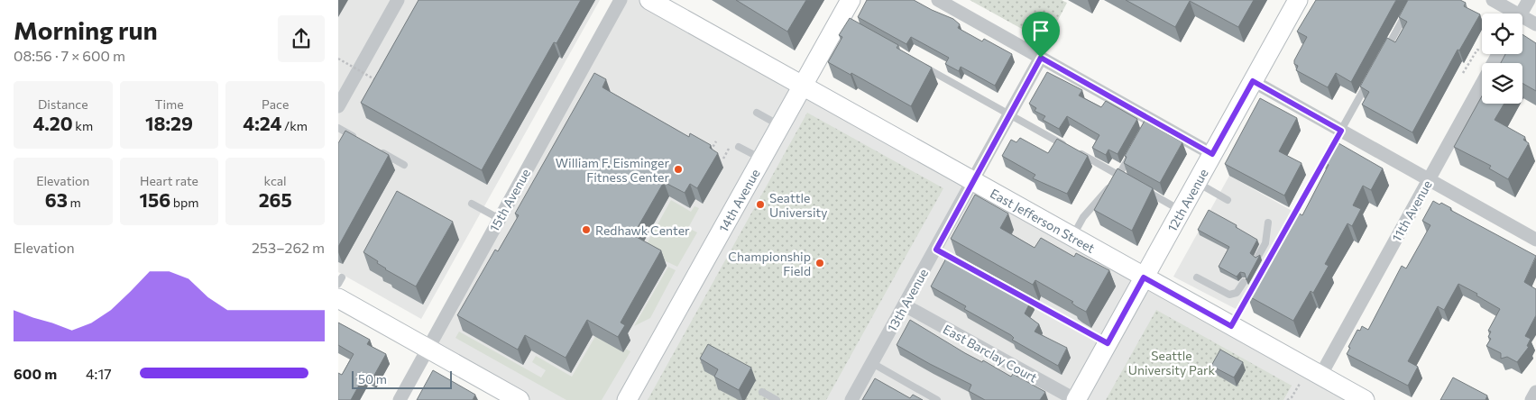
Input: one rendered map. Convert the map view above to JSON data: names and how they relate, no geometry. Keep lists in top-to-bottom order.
{
  "streets": {
    "street": [
      "15th Avenue",
      "14th Avenue",
      "12th Avenue",
      "11th Avenue",
      "East Jefferson Street",
      "13th Avenue",
      "East Barclay Court"
    ]
  },
  "crossings": [
    ["14th Avenue", "East Jefferson Street"],
    ["12th Avenue", "East Jefferson Street"],
    ["12th Avenue", "East Barclay Court"],
    ["11th Avenue", "East Jefferson Street"],
    ["East Jefferson Street", "13th Avenue"],
    ["13th Avenue", "East Barclay Court"]
  ],
  "parks": ["Seattle University Park"],
  "places": [
    "William F. Eisminger Fitness Center",
    "Seattle University",
    "Redhawk Center",
    "Championship Field"
  ],
  "scale_bar": "50 m",
  "page": {
    "heading": ["Morning run", "08:56 · 7 × 600 m"],
    "stats": [
      ["Distance", "4.20 km"],
      ["Time", "18:29"],
      ["Pace", "4:24 /km"],
      ["Elevation", "63 m"],
      ["Heart rate", "156 bpm"],
      ["kcal", "265"]
    ],
    "chart": ["Elevation", "253–262 m"],
    "list": [
      {
        "name": "600 m",
        "note": "4:17"
      }
    ],
    "scale": "50 m"
  }
}
